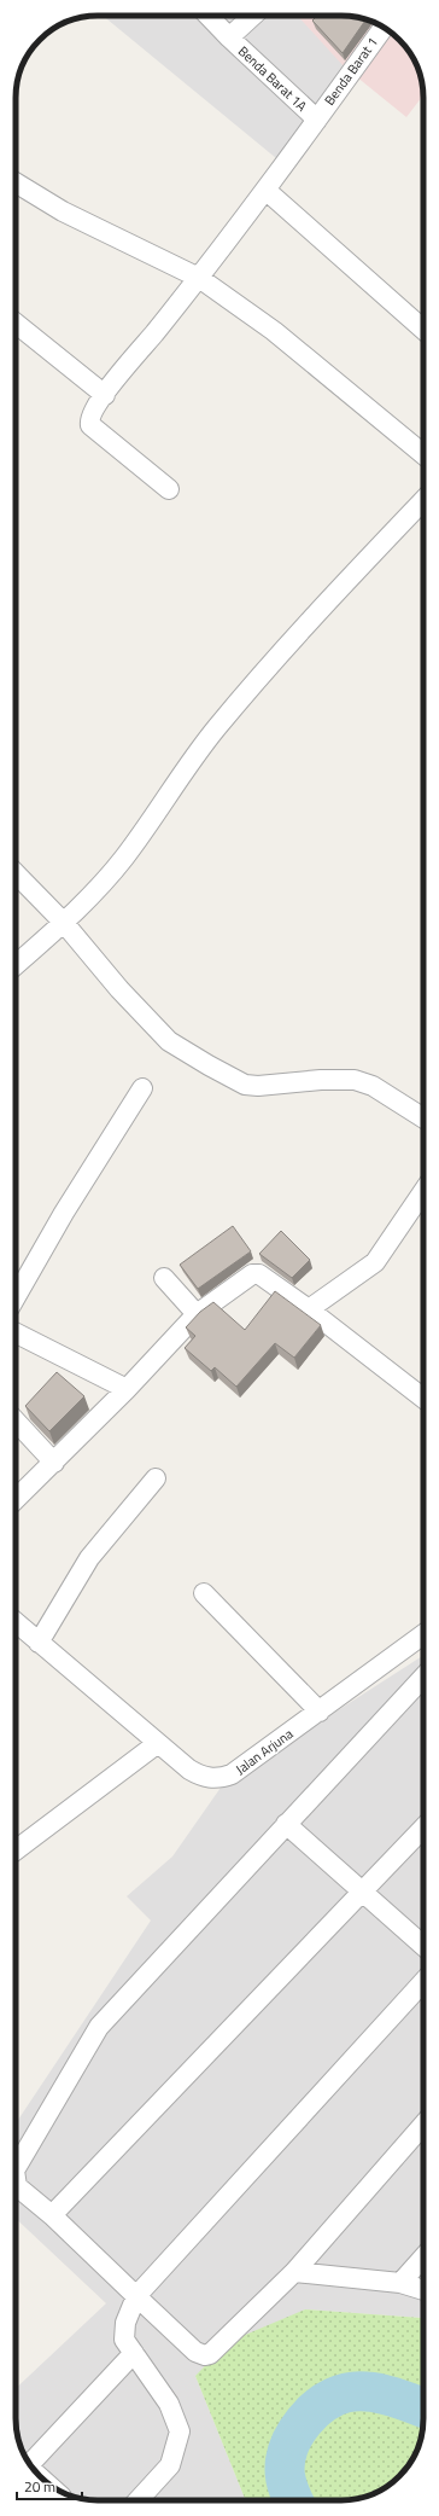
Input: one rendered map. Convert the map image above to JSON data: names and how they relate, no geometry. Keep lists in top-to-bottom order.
{
  "streets": {
    "street": ["Benda Barat 1", "Benda Barat 1A", "Jalan Arjuna"]
  },
  "crossings": [
    ["Benda Barat 1", "Benda Barat 1A"]
  ],
  "scale_bar": "20 m"
}
